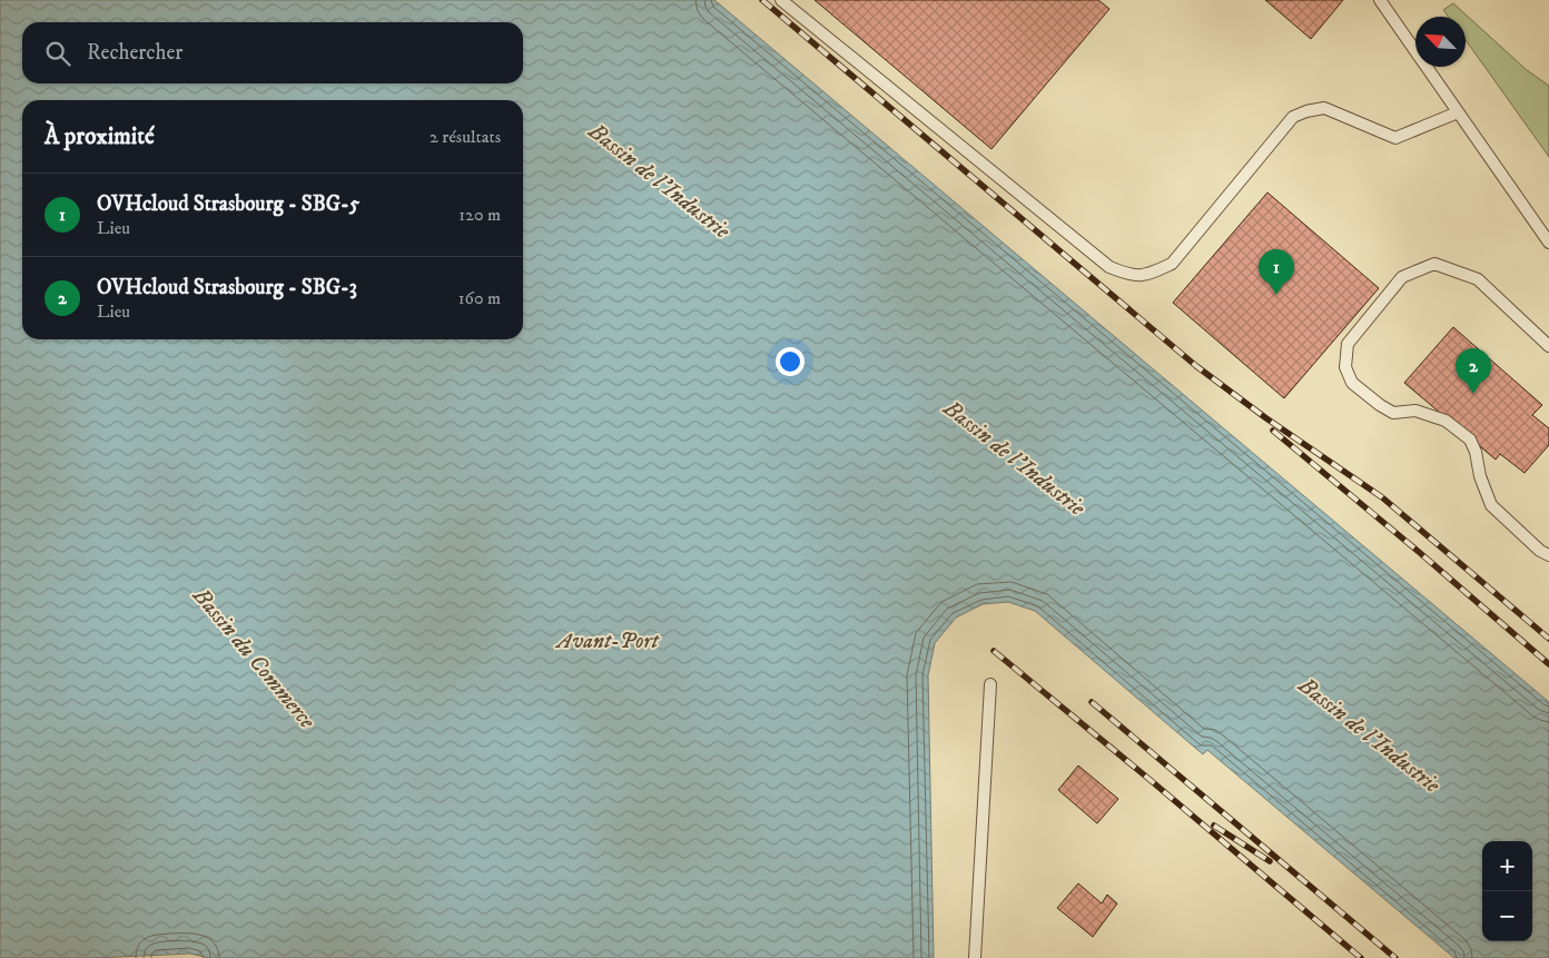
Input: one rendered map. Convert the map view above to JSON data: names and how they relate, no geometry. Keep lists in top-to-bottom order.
{
  "water": ["Bassin de l'Industrie", "Avant-Port", "Bassin du Commerce"],
  "north": "top left",
  "page": {
    "search": "Rechercher",
    "heading": ["À proximité", "2 résultats"],
    "list": [
      {
        "mark": "1",
        "name": "OVHcloud Strasbourg - SBG-5",
        "note": "Lieu",
        "value": "120 m"
      },
      {
        "mark": "2",
        "name": "OVHcloud Strasbourg - SBG-3",
        "note": "Lieu",
        "value": "160 m"
      }
    ],
    "pins": ["1", "2"],
    "map_buttons": ["+", "−"]
  }
}
